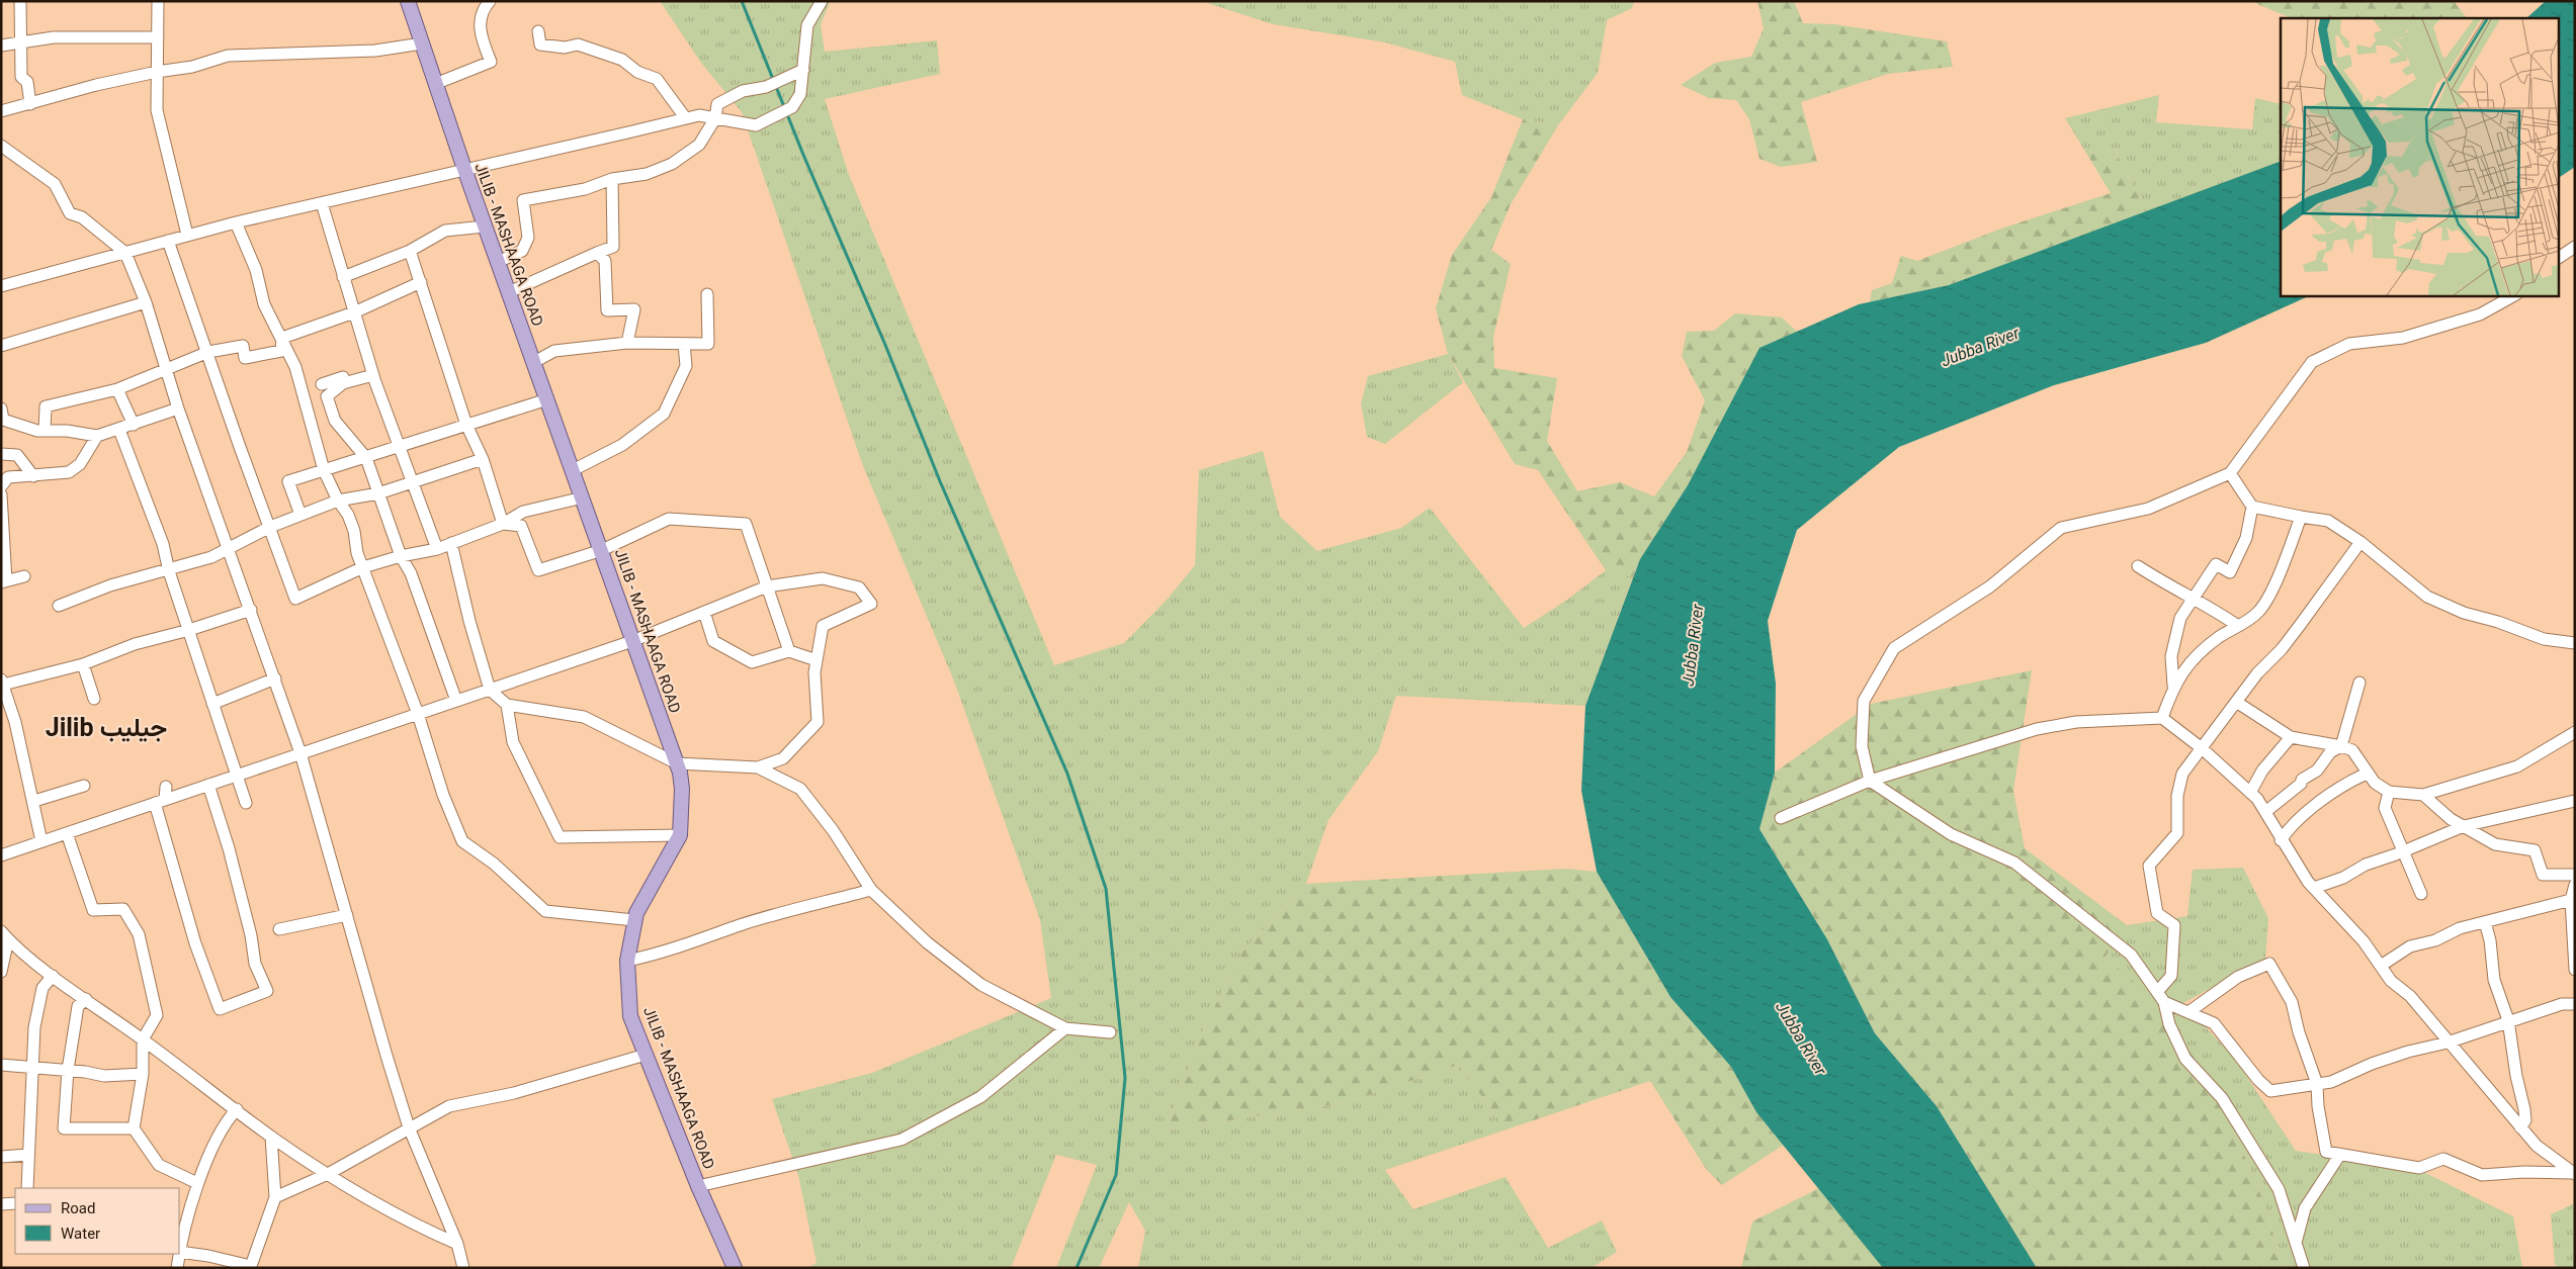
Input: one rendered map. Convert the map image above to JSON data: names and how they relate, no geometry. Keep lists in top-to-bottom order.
{
  "streets": {
    "main road": ["JILIB - MASHAAGA ROAD"]
  },
  "districts": ["Jilib جيليب"],
  "water": ["Jubba River"],
  "legend": ["Road", "Water"]
}
